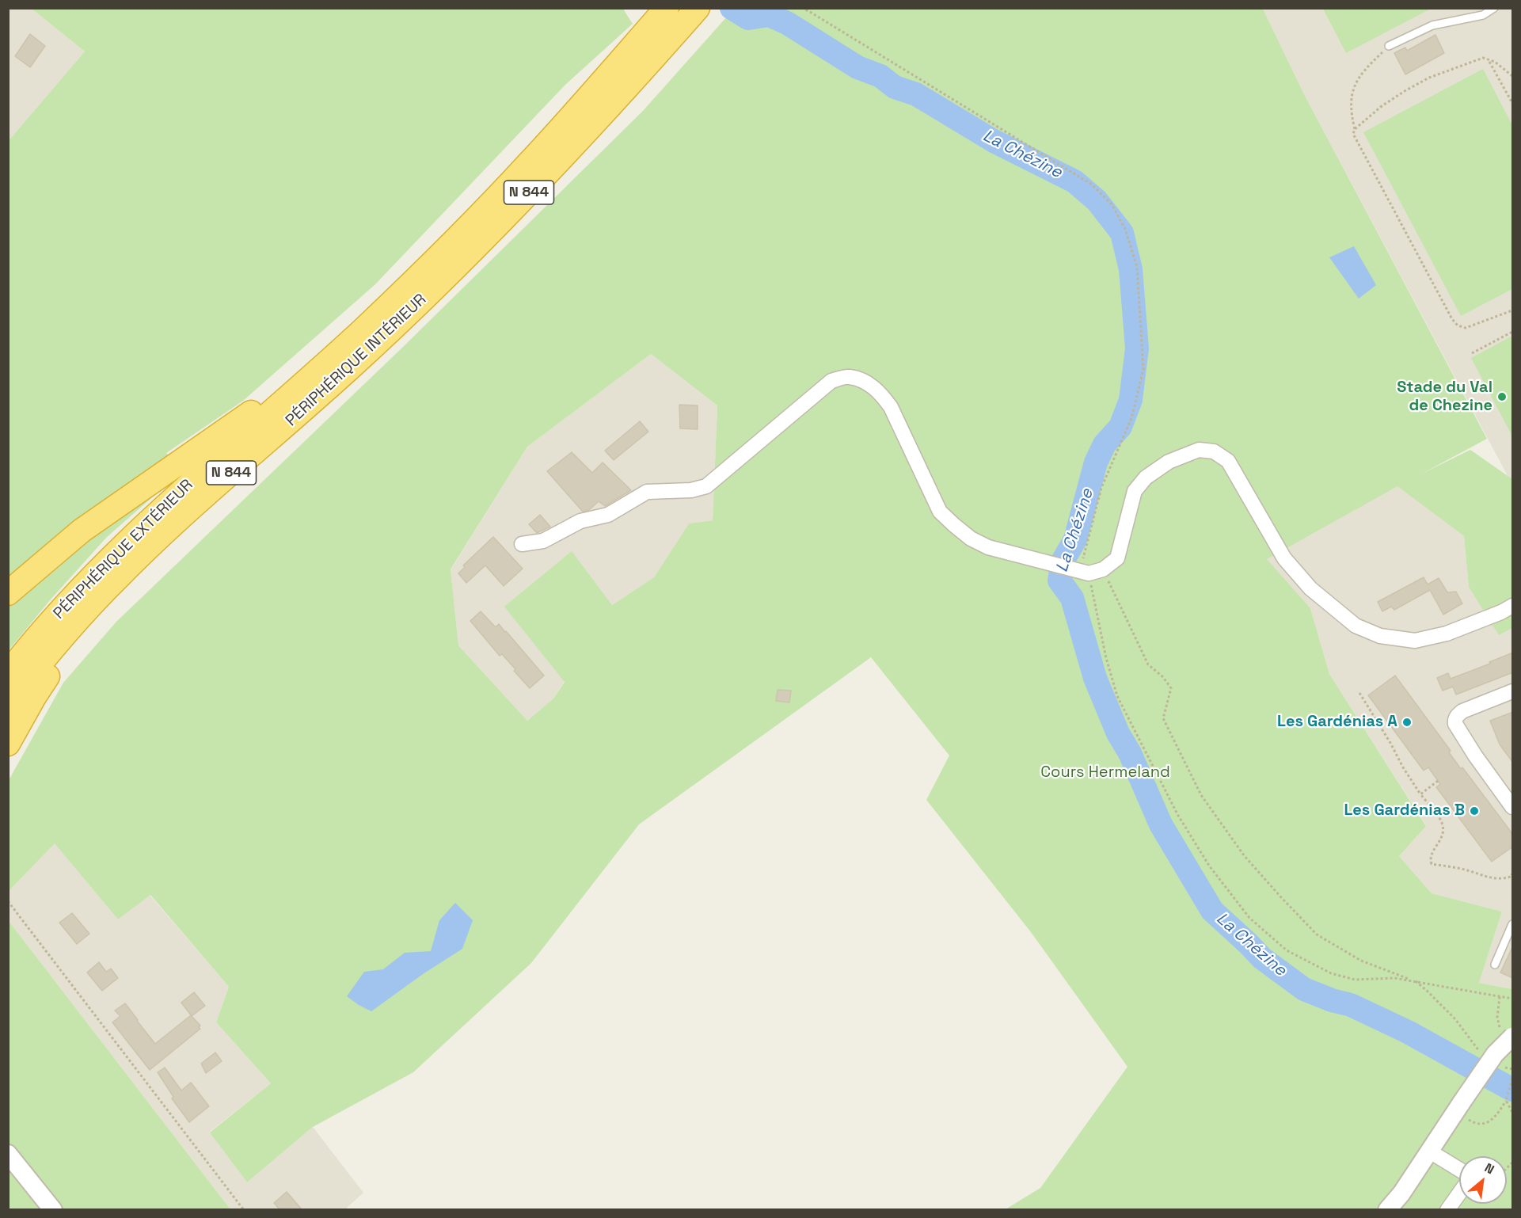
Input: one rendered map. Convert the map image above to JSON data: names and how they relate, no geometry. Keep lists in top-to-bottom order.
{
  "streets": {
    "highway": ["N 844", "PÉRIPHÉRIQUE INTÉRIEUR", "PÉRIPHÉRIQUE EXTÉRIEUR"]
  },
  "water": ["La Chézine"],
  "parks": ["Cours Hermeland"],
  "places": ["Stade du Val de Chezine", "Les Gardénias A", "Les Gardénias B"],
  "north": "top right"
}
